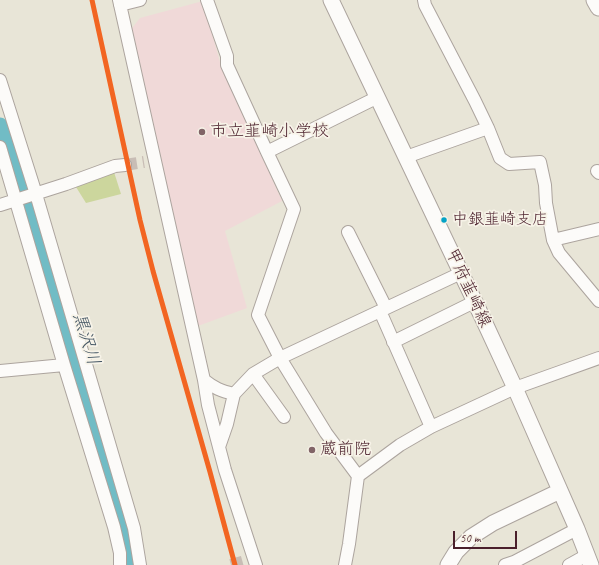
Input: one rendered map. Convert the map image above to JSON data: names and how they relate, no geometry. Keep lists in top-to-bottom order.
{
  "streets": {
    "main road": ["甲府韮崎線"]
  },
  "water": ["黒沢川"],
  "places": ["市立韮崎小学校", "中銀韮崎支店", "蔵前院"],
  "scale_bar": "50 m"
}
